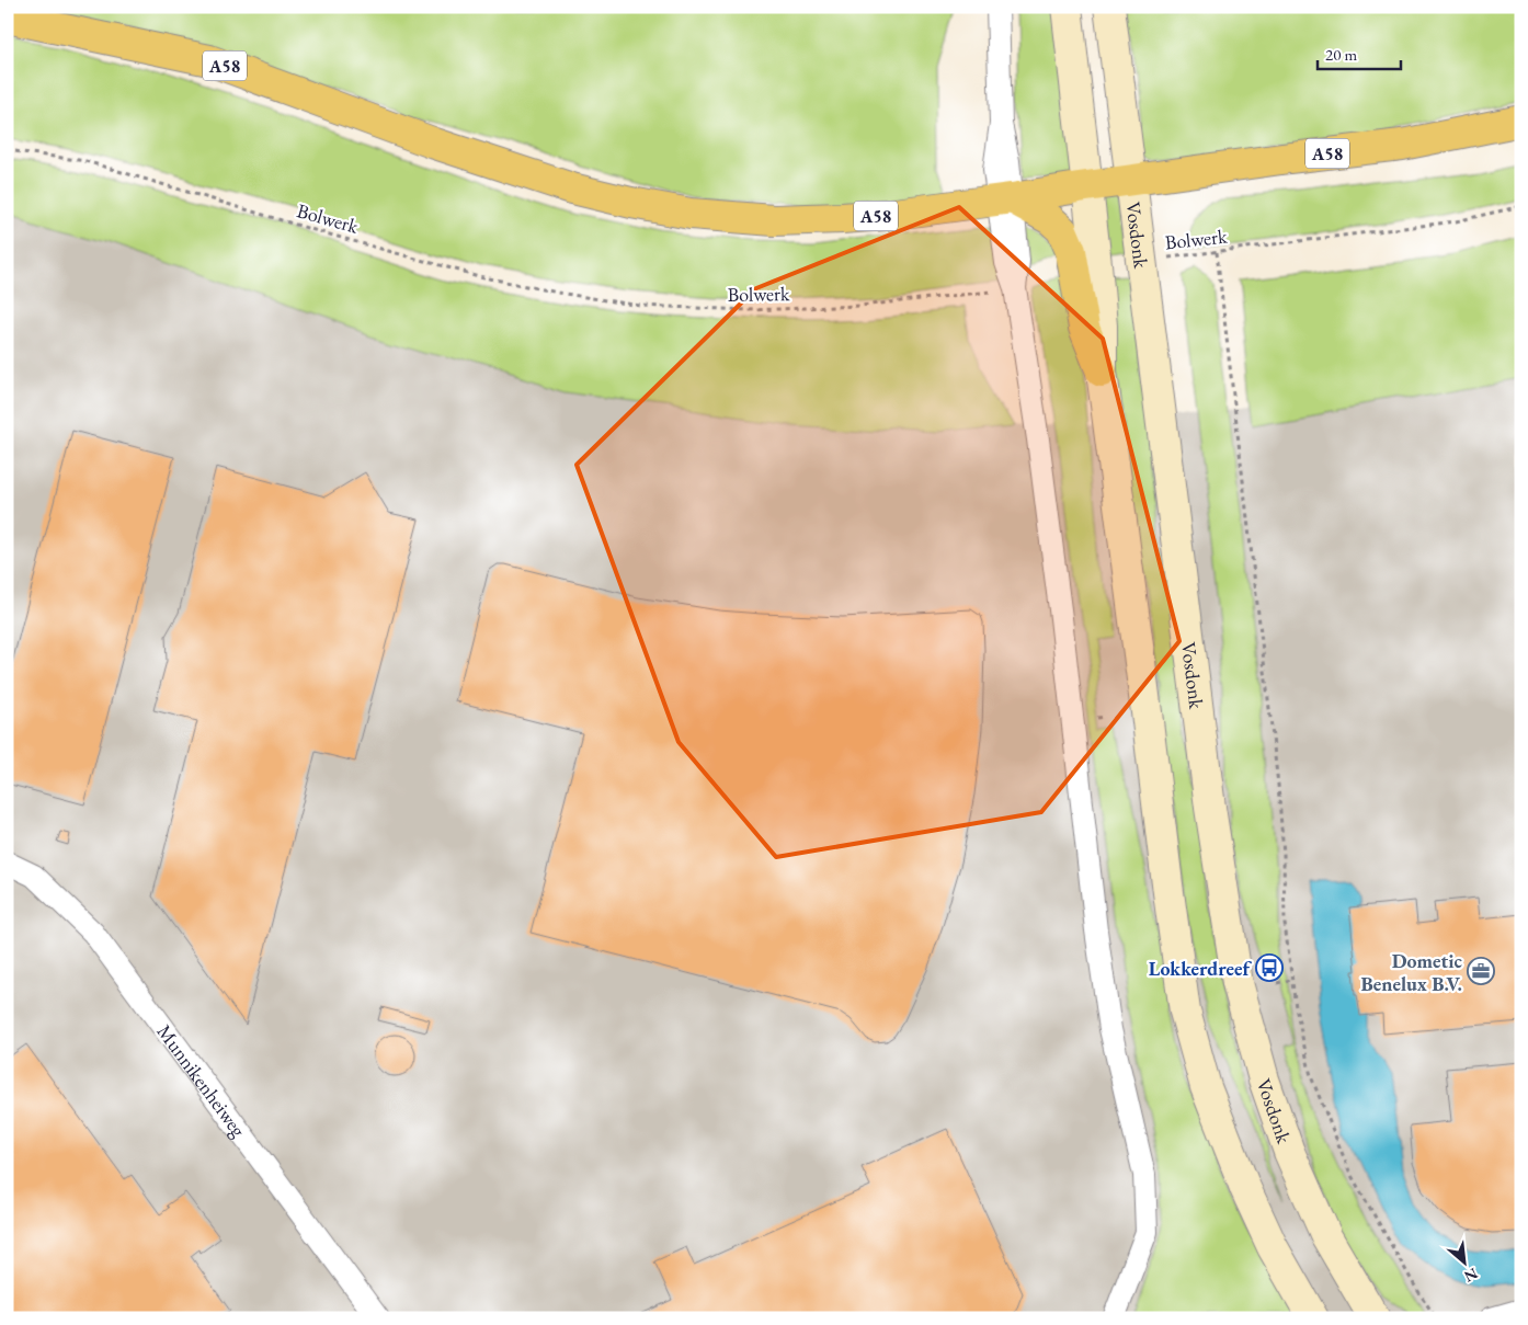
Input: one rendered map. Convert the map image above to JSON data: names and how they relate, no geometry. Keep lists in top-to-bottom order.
{
  "streets": {
    "highway": ["A58"],
    "main road": ["Vosdonk"],
    "street": ["Munnikenheiweg"],
    "path": ["Bolwerk"]
  },
  "crossings": [
    ["A58", "Vosdonk"],
    ["Bolwerk", "Vosdonk"]
  ],
  "places": {
    "bus stop": ["Lokkerdreef"],
    "office": ["Dometic Benelux B.V."]
  },
  "scale_bar": "20 m",
  "north": "bottom right"
}
